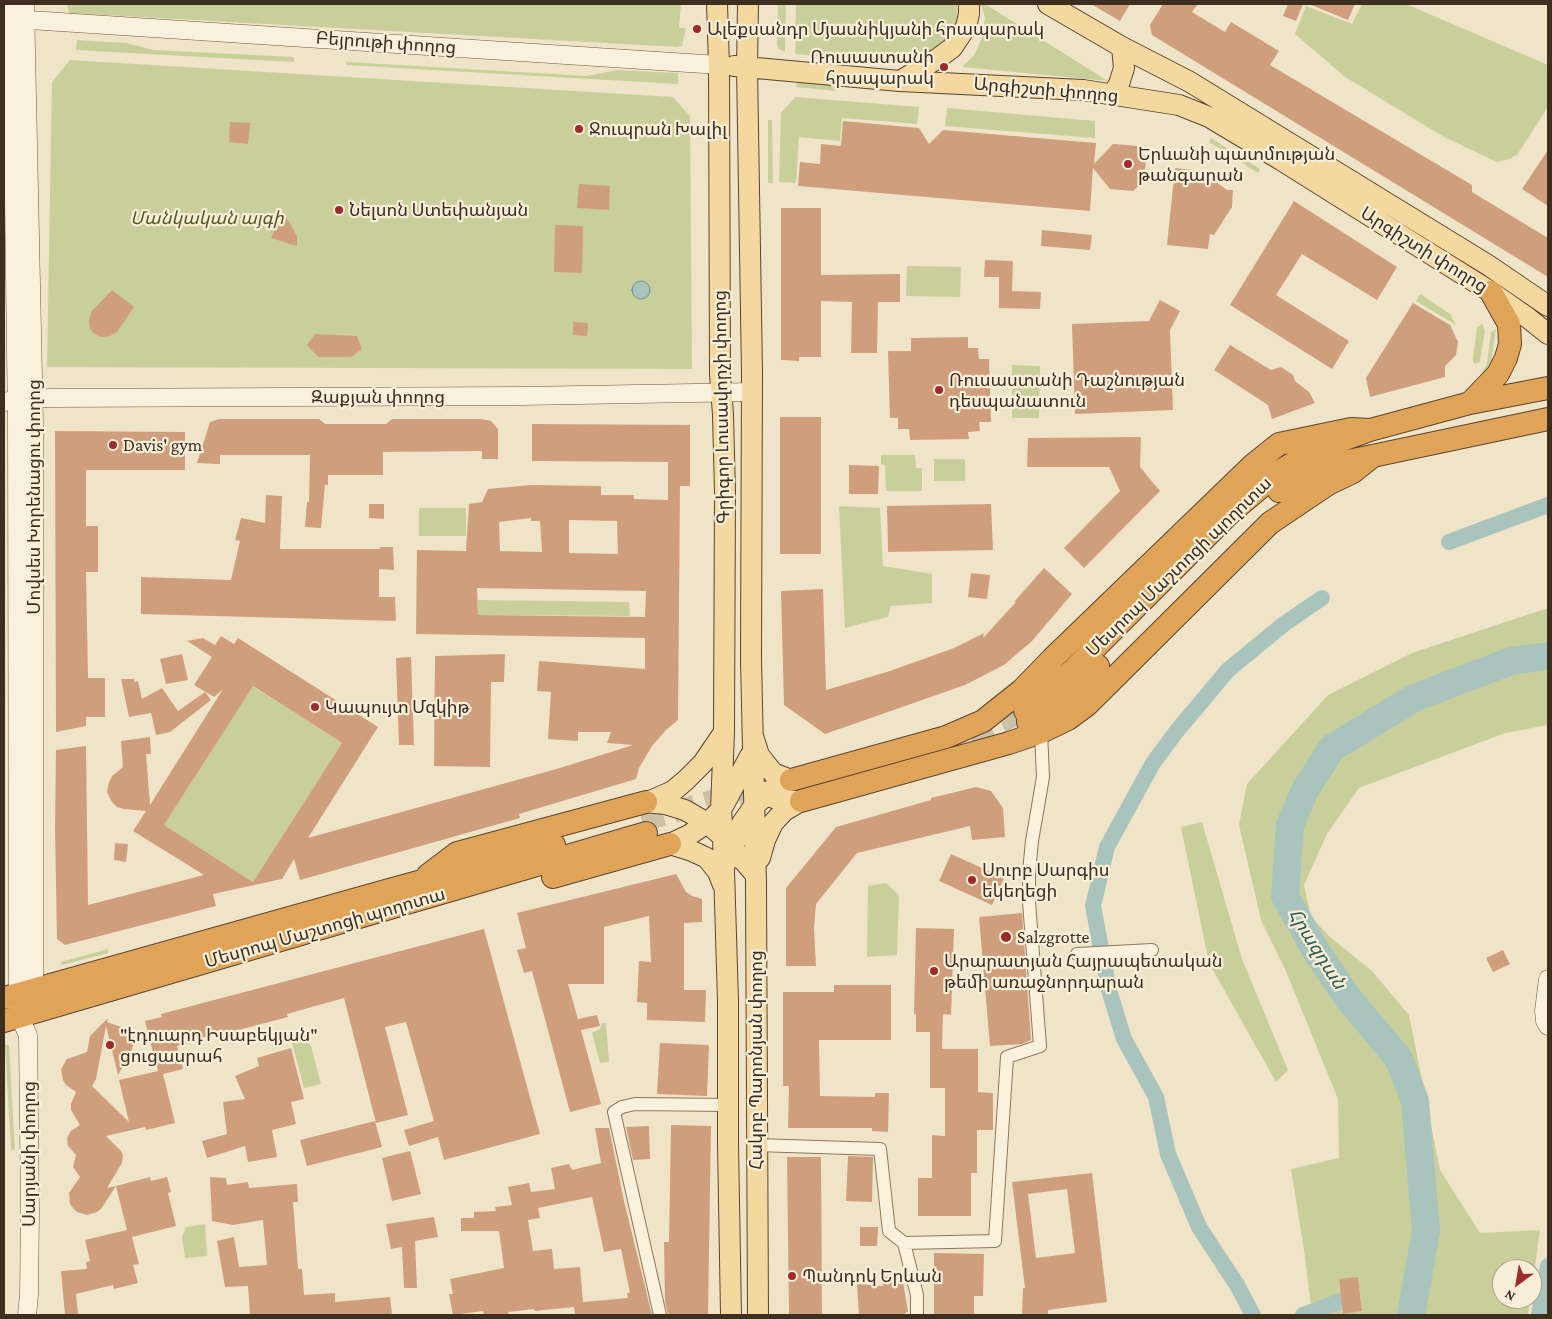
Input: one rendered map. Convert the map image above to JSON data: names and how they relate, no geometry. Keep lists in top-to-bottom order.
{
  "streets": {
    "highway": ["Մեսրոպ Մաշտոցի պողոտա"],
    "main road": [
      "Բեյրութի փողոց",
      "Արգիշտի փողոց",
      "Զաքյան փողոց",
      "Գրիգոր Լուսավորչի փողոց",
      "Մովսես Խորենացու փողոց",
      "Հակոբ Պարոնյան փողոց",
      "Սարյանի փողոց"
    ]
  },
  "crossings": [
    ["Բեյրութի փողոց", "Արգիշտի փողոց"],
    ["Բեյրութի փողոց", "Գրիգոր Լուսավորչի փողոց"],
    ["Բեյրութի փողոց", "Մովսես Խորենացու փողոց"],
    ["Արգիշտի փողոց", "Գրիգոր Լուսավորչի փողոց"],
    ["Զաքյան փողոց", "Գրիգոր Լուսավորչի փողոց"],
    ["Զաքյան փողոց", "Մովսես Խորենացու փողոց"],
    ["Գրիգոր Լուսավորչի փողոց", "Հակոբ Պարոնյան փողոց"],
    ["Մովսես Խորենացու փողոց", "Մեսրոպ Մաշտոցի պողոտա"],
    ["Մովսես Խորենացու փողոց", "Սարյանի փողոց"],
    ["Մեսրոպ Մաշտոցի պողոտա", "Սարյանի փողոց"]
  ],
  "water": ["Հրազդան"],
  "parks": ["Մանկական այգի"],
  "places": [
    "Ալեքսանդր Մյասնիկյանի հրապարակ",
    "Ռուսաստանի հրապարակ",
    "Ջուպրան Խալիլ",
    "Երևանի պատմության թանգարան",
    "Նելսոն Ստեփանյան",
    "Ռուսաստանի Դաշնության դեսպանատուն",
    "Davis' gym",
    "Կապույտ Մզկիթ",
    "Սուրբ Սարգիս եկեղեցի",
    "Salzgrotte",
    "Արարատյան Հայրապետական թեմի առաջնորդարան",
    "\"էդուարդ Իսաբեկյան\" ցուցասրահ",
    "Պանդոկ Երևան"
  ],
  "north": "bottom left"
}
